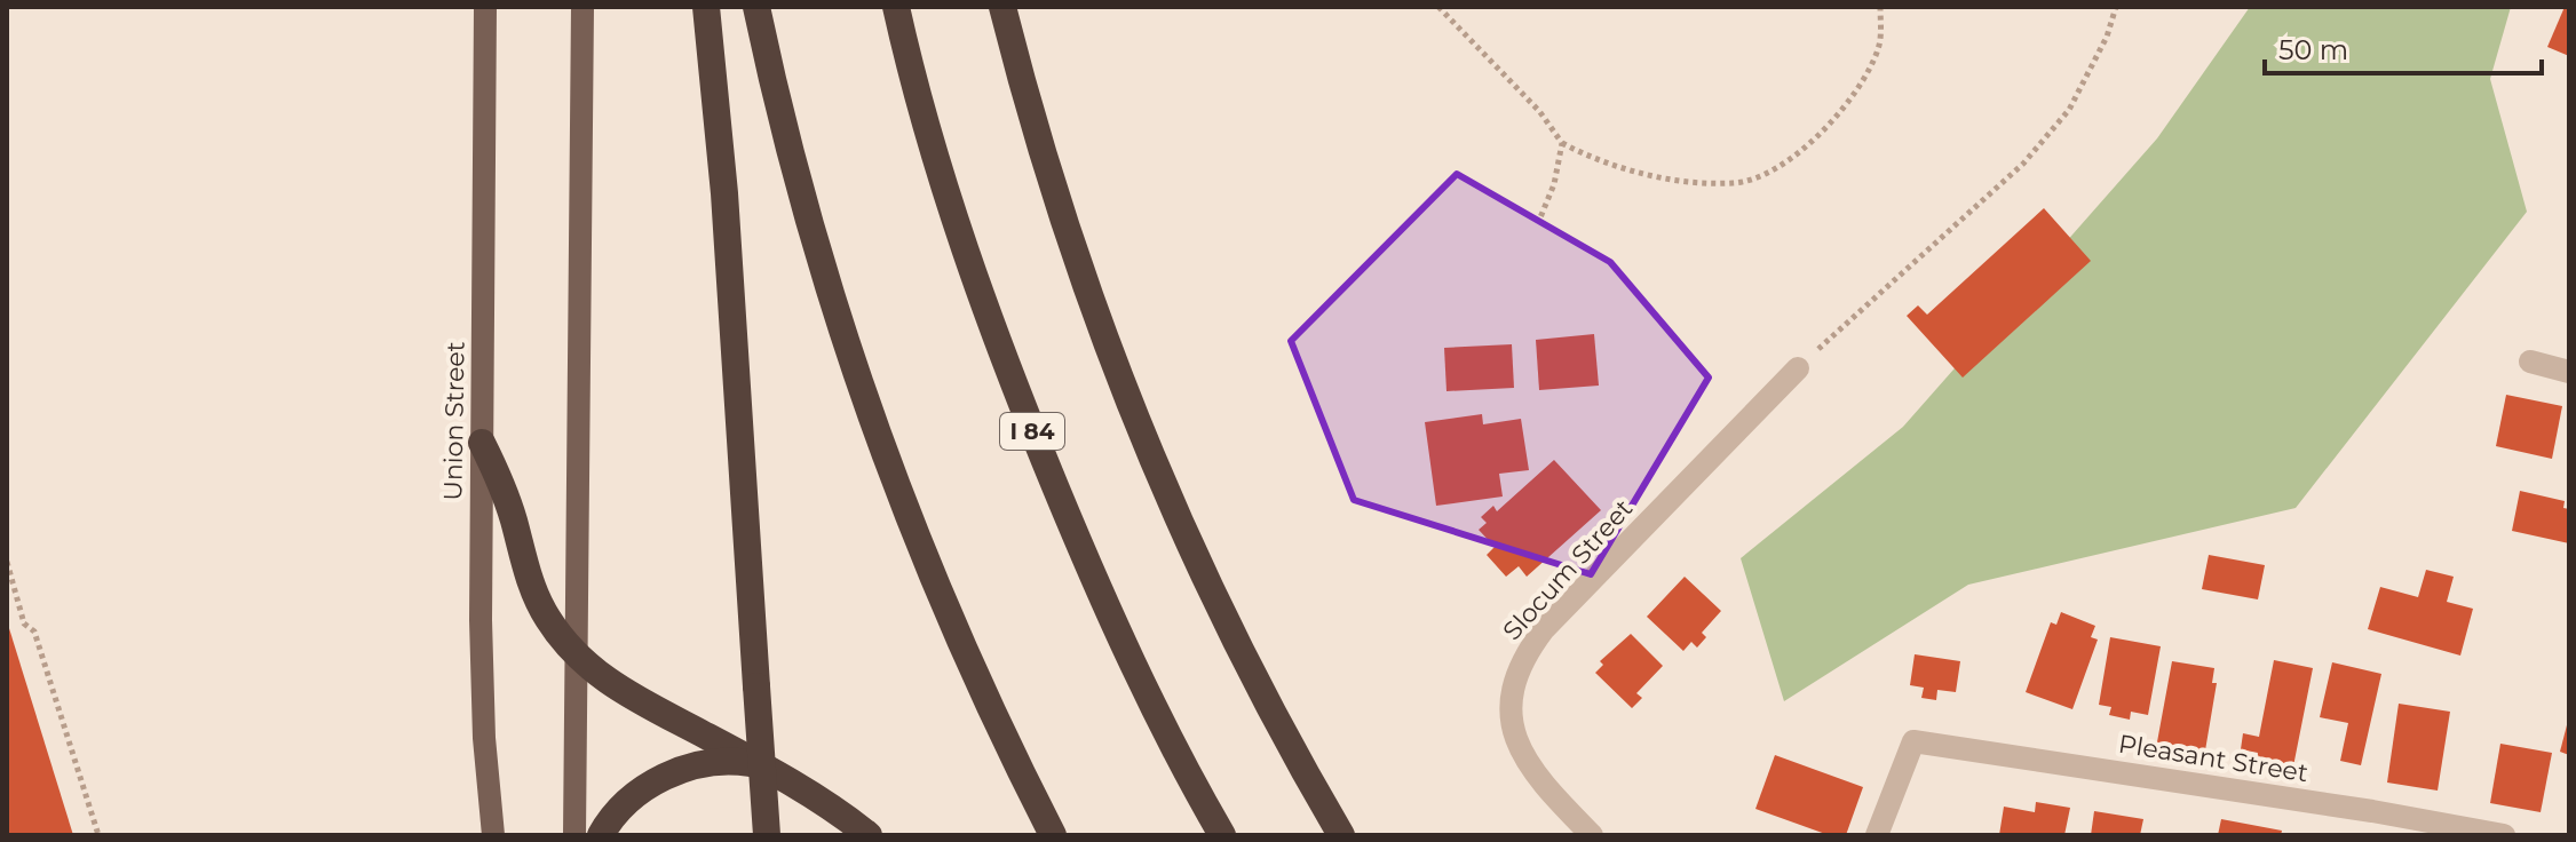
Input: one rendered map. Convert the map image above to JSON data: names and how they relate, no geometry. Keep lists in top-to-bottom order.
{
  "streets": {
    "highway": ["I 84"],
    "main road": ["Union Street"],
    "street": ["Slocum Street", "Pleasant Street"]
  },
  "scale_bar": "50 m"
}
